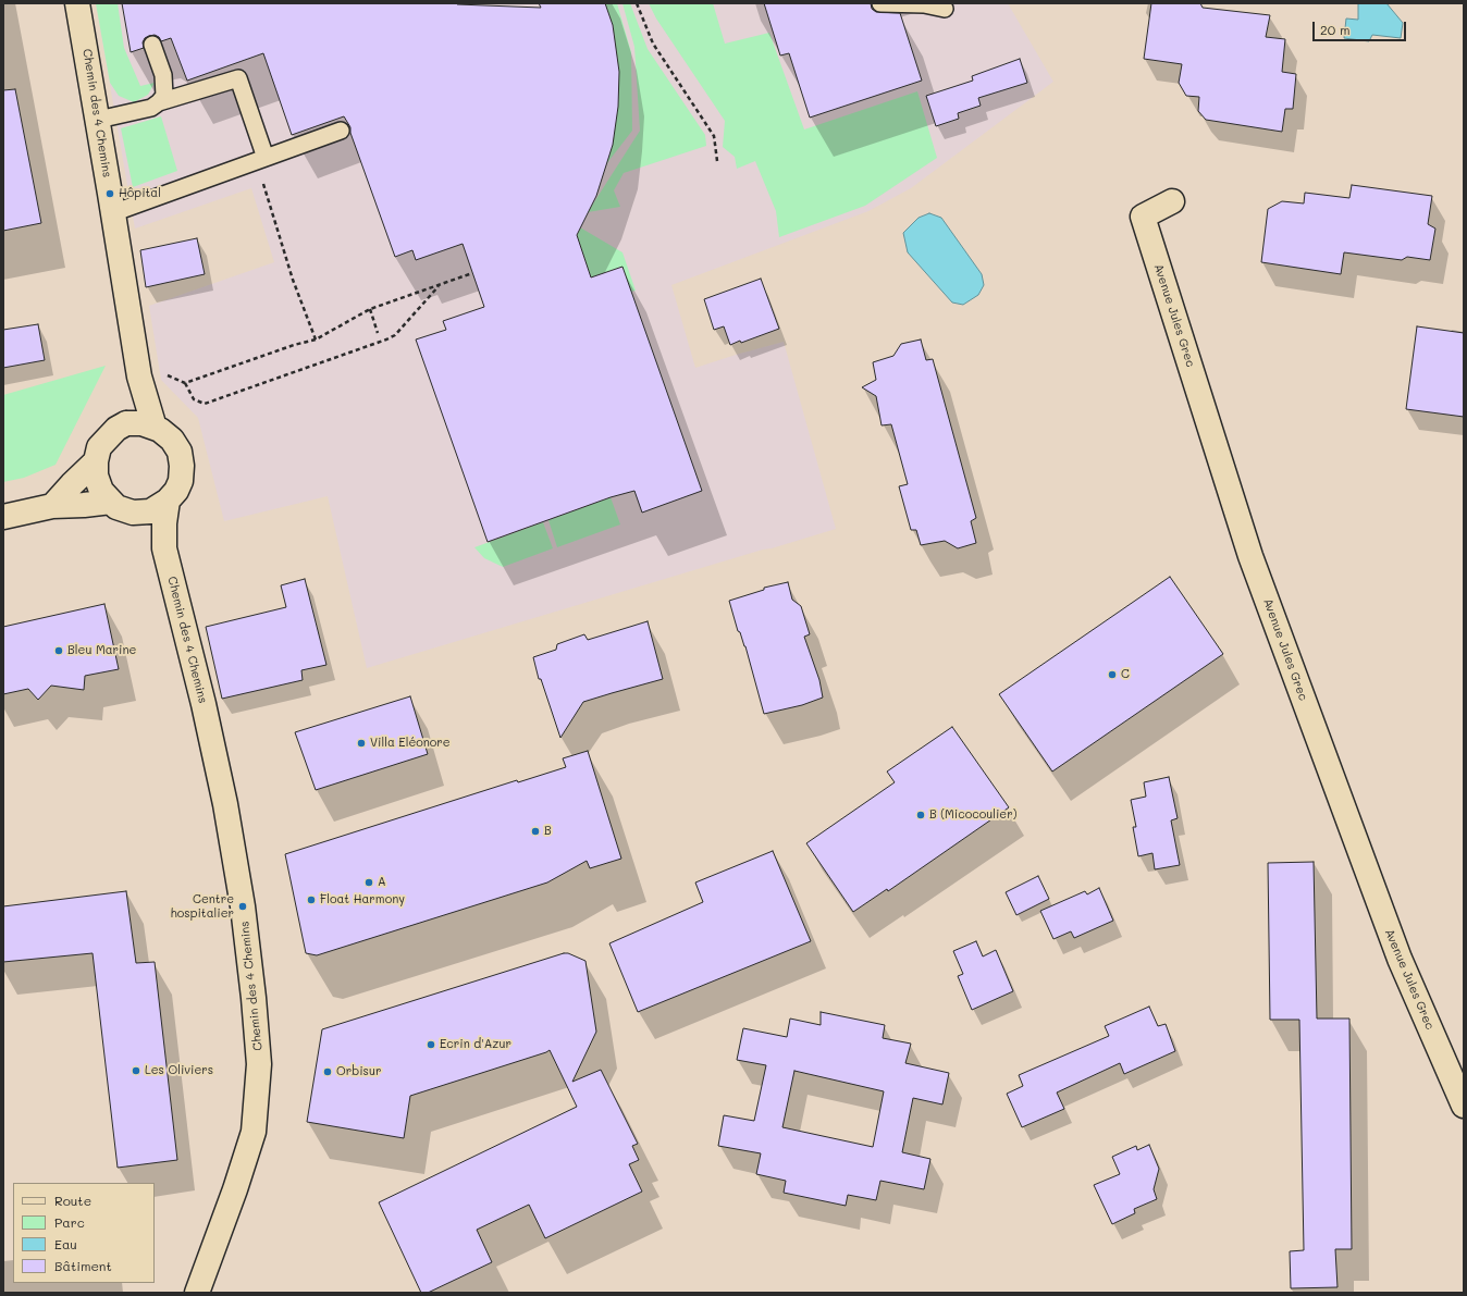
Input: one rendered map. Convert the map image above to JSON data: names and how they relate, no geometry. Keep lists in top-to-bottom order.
{
  "streets": {
    "street": ["Chemin des 4 Chemins", "Avenue Jules Grec"]
  },
  "places": [
    "Hôpital",
    "Bleu Marine",
    "C",
    "Villa Eléonore",
    "B (Micocoulier)",
    "B",
    "A",
    "Float Harmony",
    "Centre hospitalier",
    "Ecrin d'Azur",
    "Les Oliviers",
    "Orbisur"
  ],
  "legend": [
    "Route",
    "Parc",
    "Eau",
    "Bâtiment"
  ],
  "scale_bar": "20 m"
}
